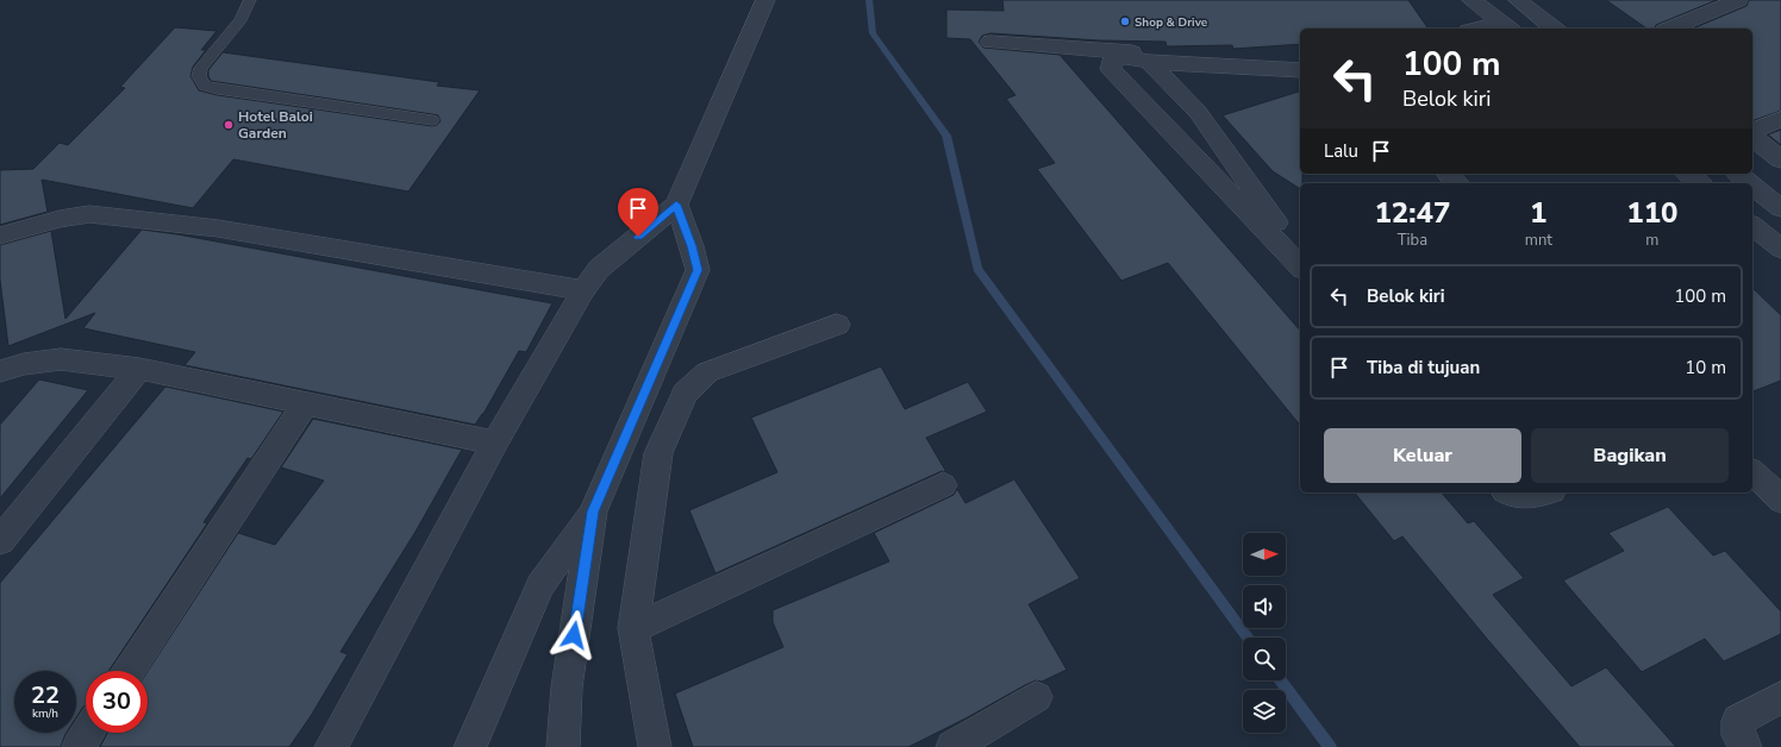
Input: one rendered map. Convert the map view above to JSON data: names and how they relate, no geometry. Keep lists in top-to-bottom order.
{
  "places": ["Shop & Drive", "Hotel Baloi Garden"],
  "north": "right",
  "page": {
    "turn": ["100 m", "Belok kiri"],
    "then": "Lalu",
    "eta": [
      "12:47",
      "Tiba",
      "1",
      "mnt",
      "110",
      "m"
    ],
    "list": [
      {
        "name": "Belok kiri",
        "value": "100 m"
      },
      {
        "name": "Tiba di tujuan",
        "value": "10 m"
      }
    ],
    "buttons": ["Keluar", "Bagikan"],
    "speed": "22 km/h",
    "limit": "30"
  }
}
